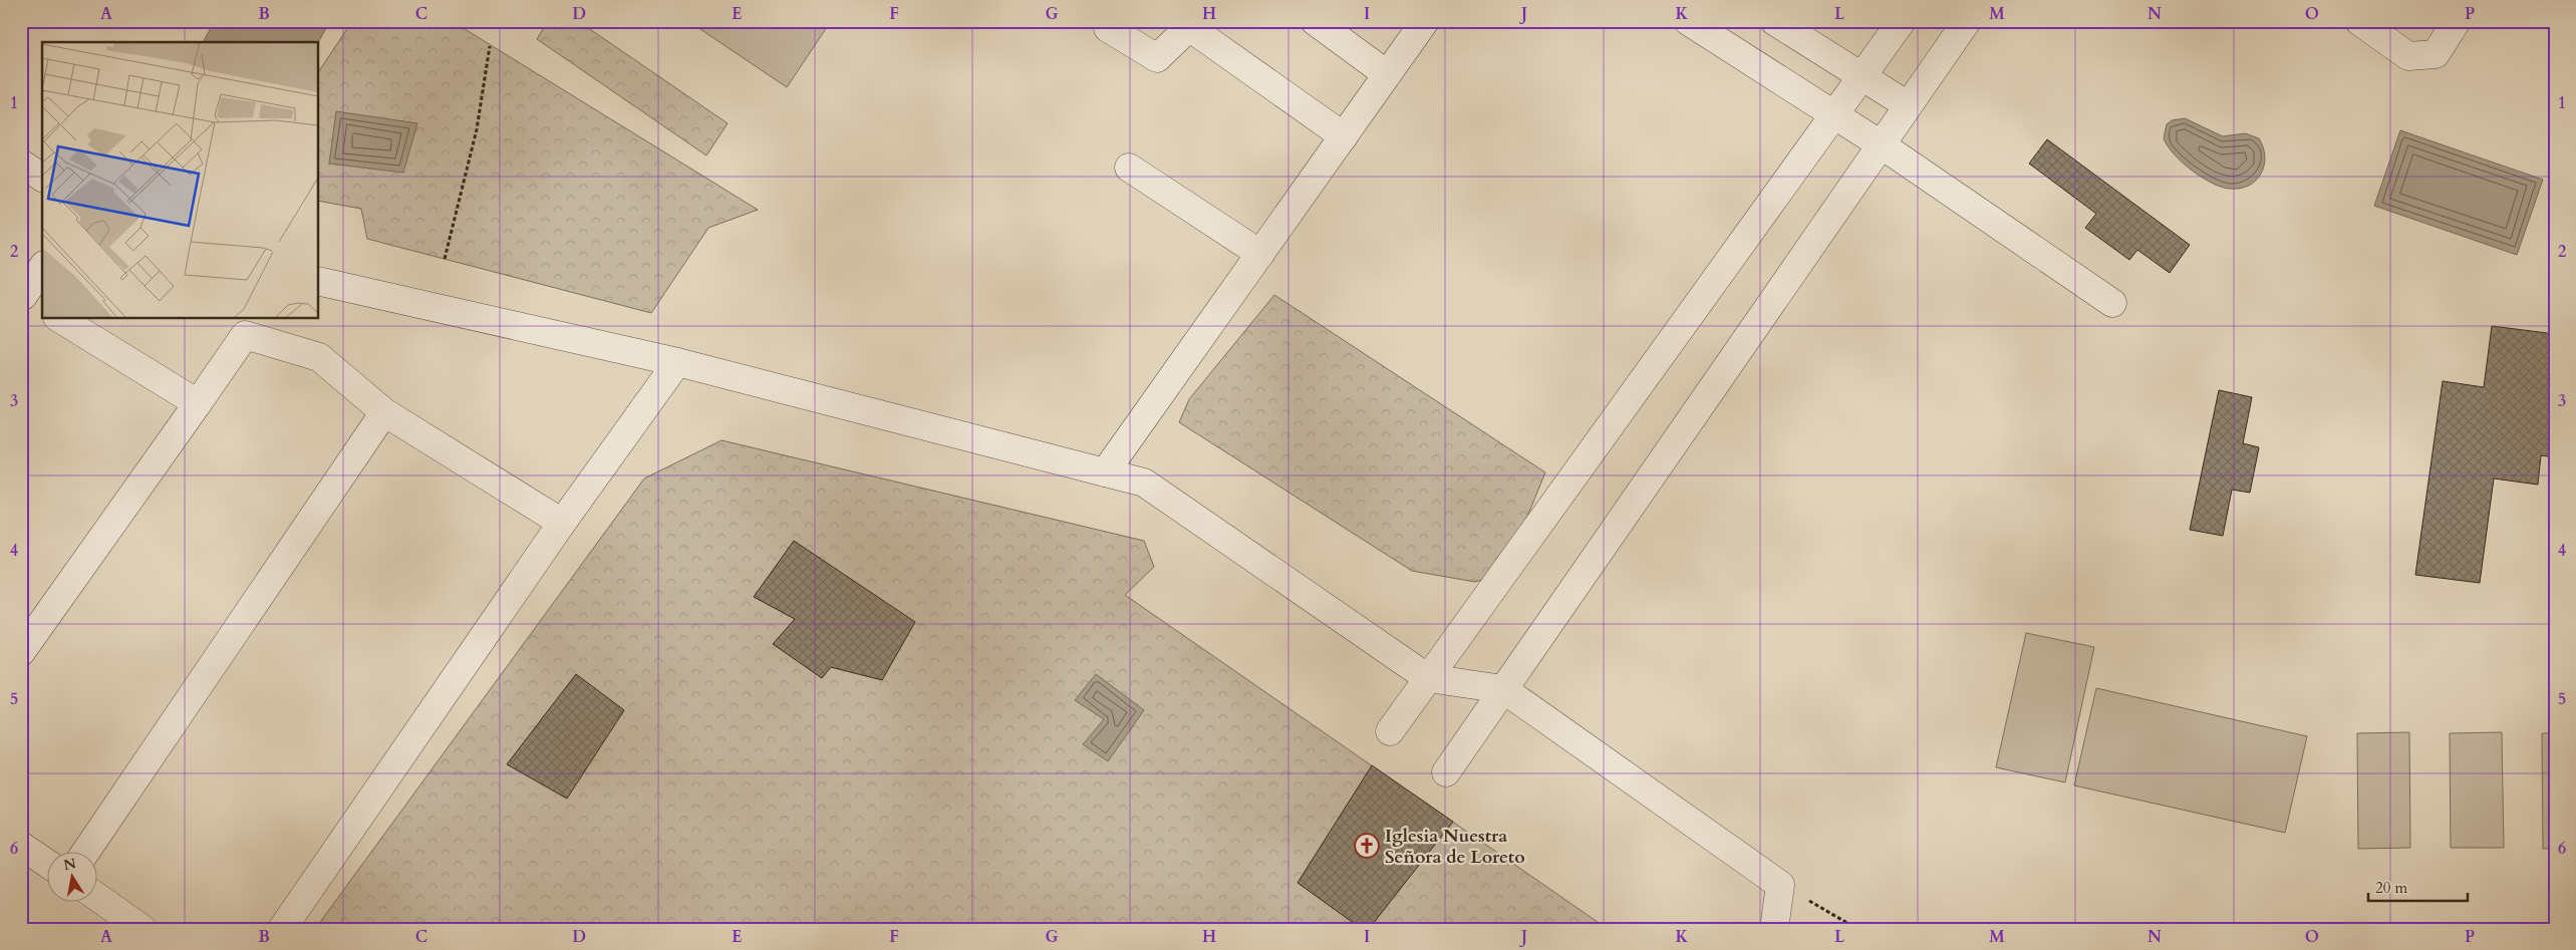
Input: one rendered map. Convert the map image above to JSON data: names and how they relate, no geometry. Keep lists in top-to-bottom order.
{
  "places": {
    "church": ["Iglesia Nuestra Señora de Loreto"]
  },
  "scale_bar": "20 m",
  "north": "top",
  "grid": {
    "columns": [
      "A",
      "B",
      "C",
      "D",
      "E",
      "F",
      "G",
      "H",
      "I",
      "J",
      "K",
      "L",
      "M",
      "N",
      "O",
      "P"
    ],
    "rows": [
      "1",
      "2",
      "3",
      "4",
      "5",
      "6"
    ]
  }
}
